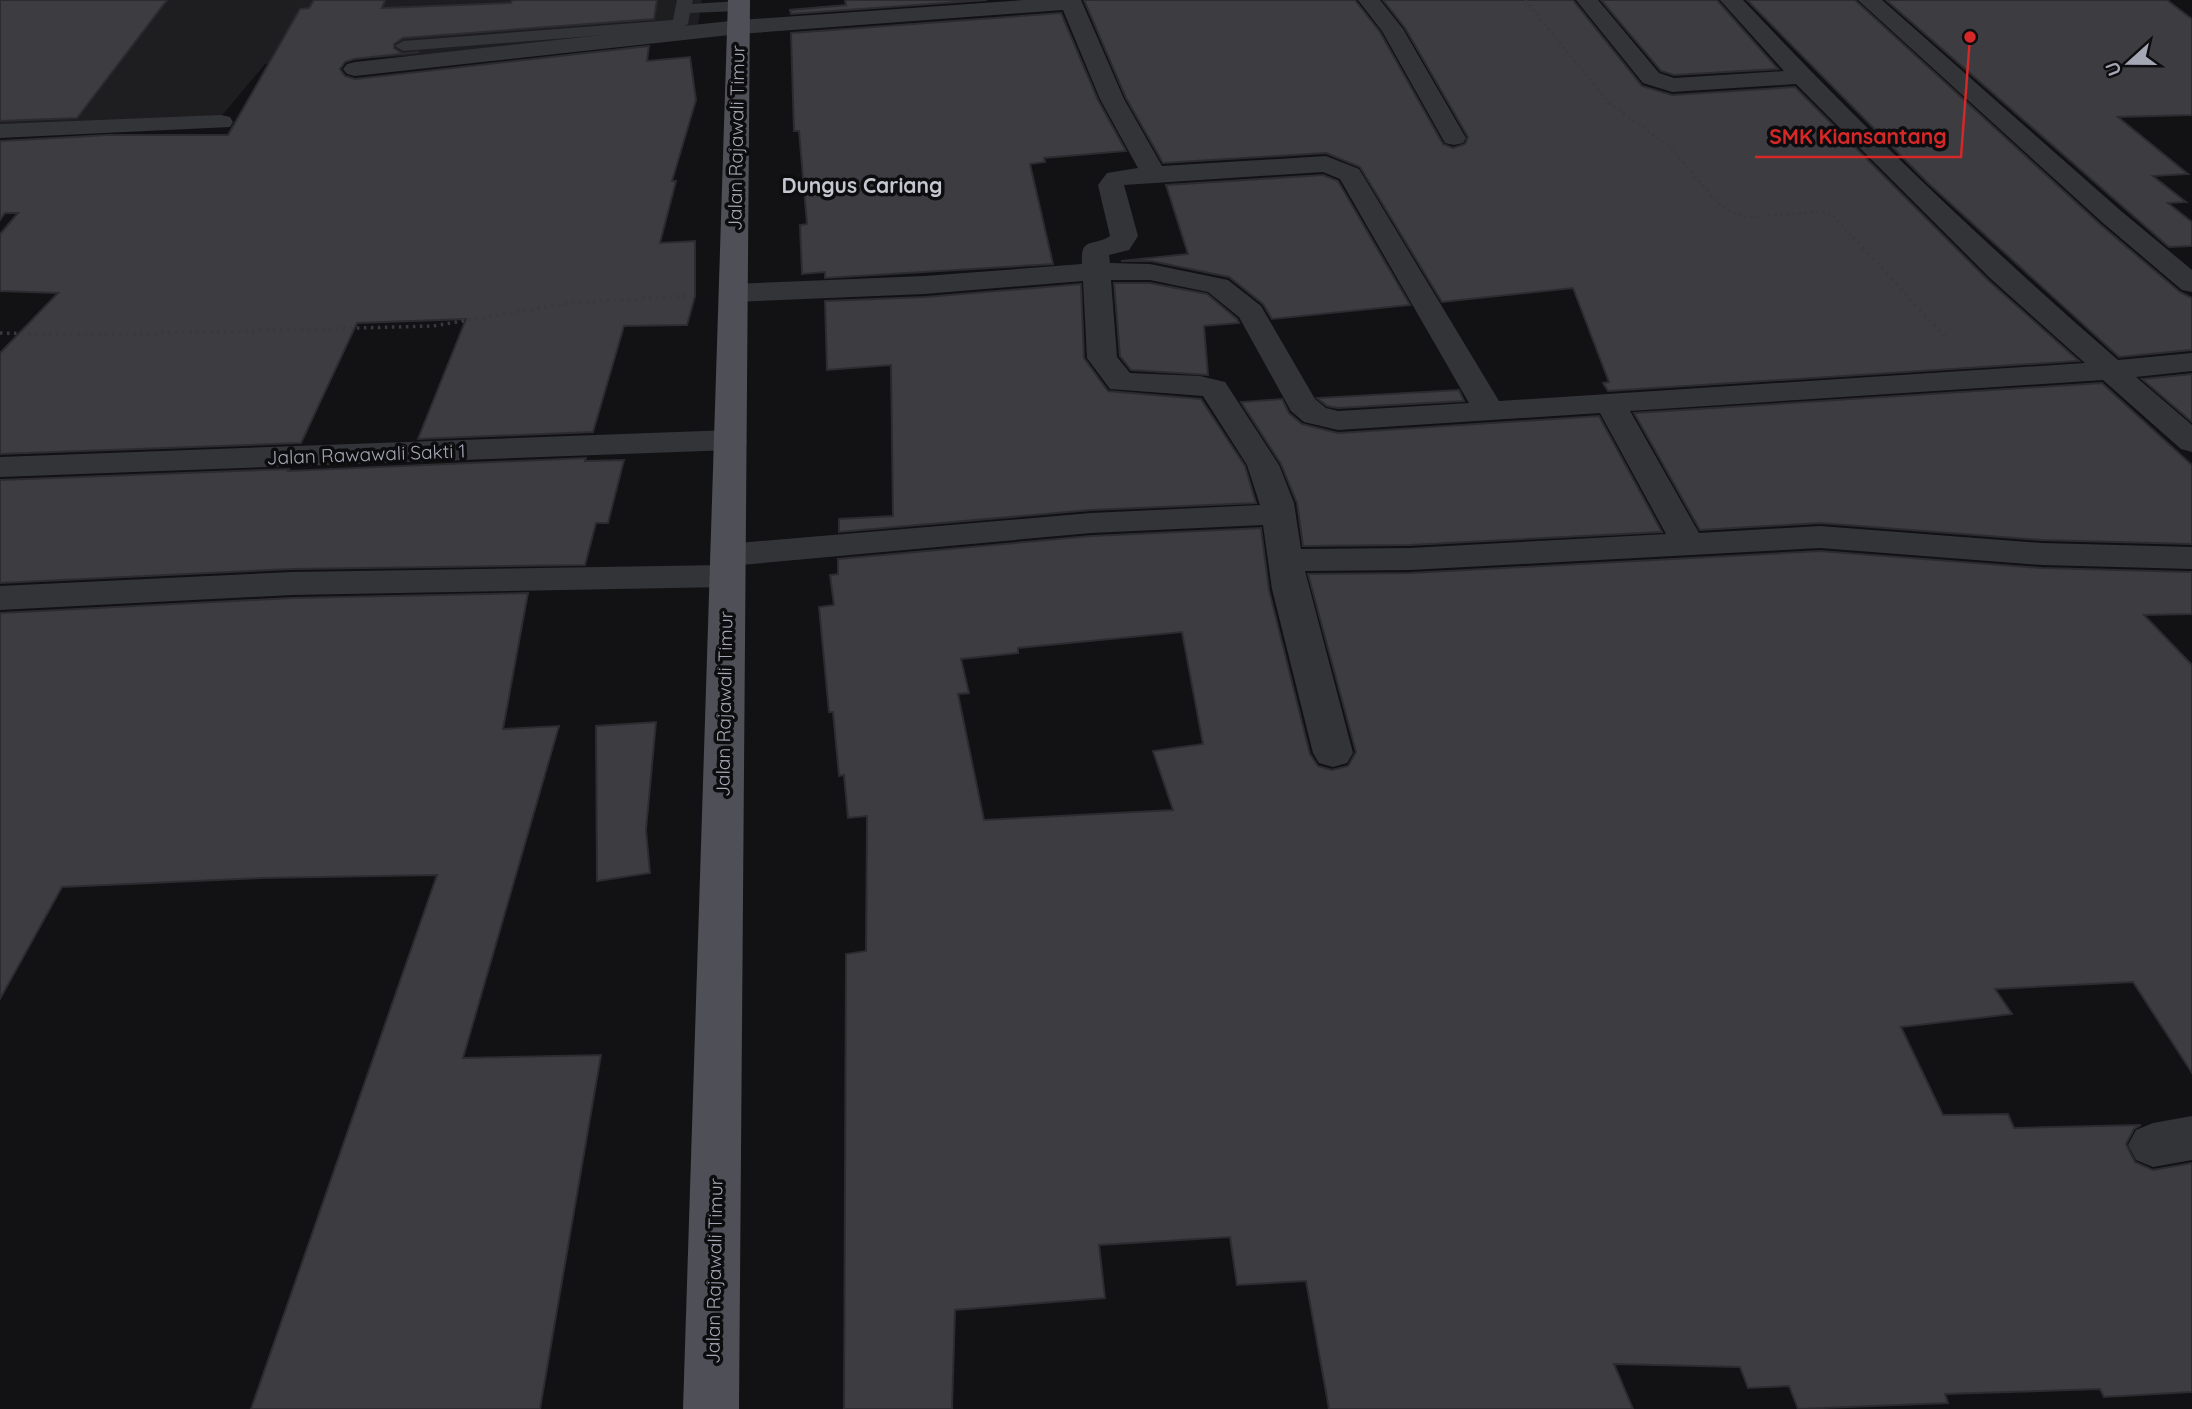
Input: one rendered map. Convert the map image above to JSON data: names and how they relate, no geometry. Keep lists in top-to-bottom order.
{
  "streets": {
    "main road": ["Jalan Rajawali Timur"],
    "street": ["Jalan Rawawali Sakti 1"]
  },
  "crossings": [
    ["Jalan Rajawali Timur", "Jalan Rawawali Sakti 1"]
  ],
  "districts": ["Dungus Cariang"],
  "places": ["SMK Kiansantang"],
  "north": "left"
}
